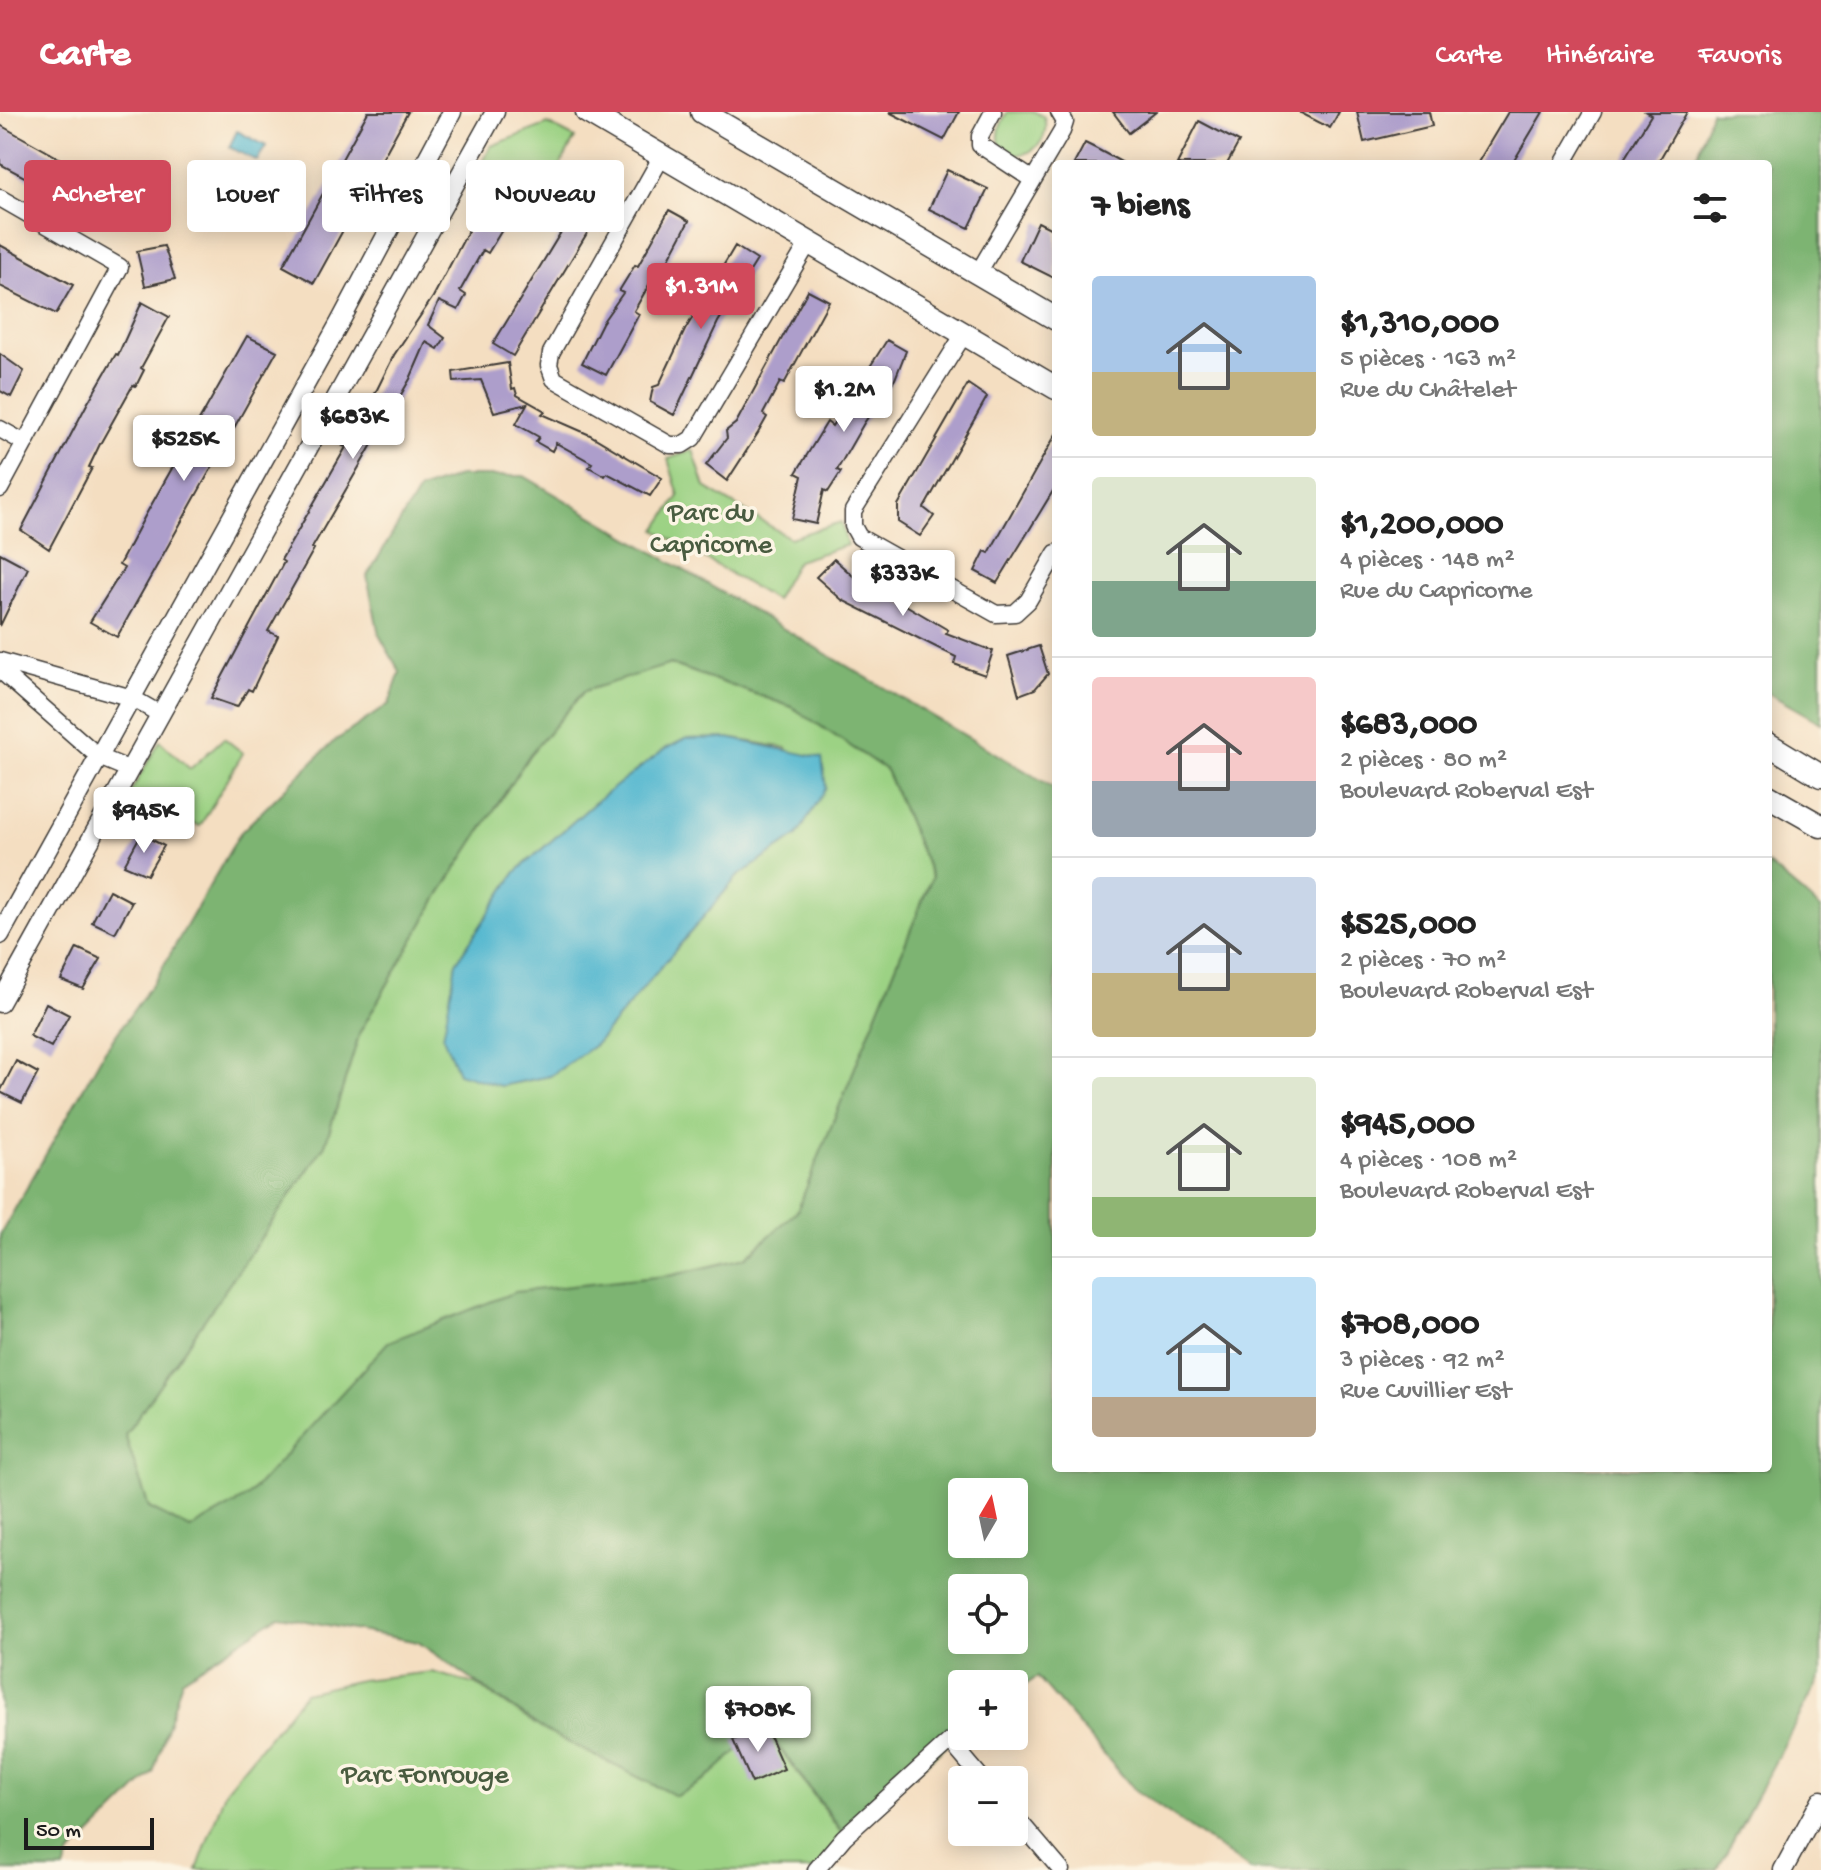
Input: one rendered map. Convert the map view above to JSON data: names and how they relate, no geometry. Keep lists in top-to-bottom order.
{
  "parks": ["Parc du Capricorne", "Parc Fonrouge"],
  "scale_bar": "50 m",
  "north": "top",
  "page": {
    "header": "Carte",
    "nav": ["Carte", "Itinéraire", "Favoris"],
    "chip": [
      "Acheter",
      "Louer",
      "Filtres",
      "Nouveau"
    ],
    "heading": "7 biens",
    "list": [
      {
        "name": "$1,310,000",
        "note": "5 pièces · 163 m² · Rue du Châtelet"
      },
      {
        "name": "$1,200,000",
        "note": "4 pièces · 148 m² · Rue du Capricorne"
      },
      {
        "name": "$683,000",
        "note": "2 pièces · 80 m² · Boulevard Roberval Est"
      },
      {
        "name": "$525,000",
        "note": "2 pièces · 70 m² · Boulevard Roberval Est"
      },
      {
        "name": "$945,000",
        "note": "4 pièces · 108 m² · Boulevard Roberval Est"
      },
      {
        "name": "$708,000",
        "note": "3 pièces · 92 m² · Rue Cuvillier Est"
      }
    ],
    "price": [
      "$1.31M",
      "$1.2M",
      "$683K",
      "$525K",
      "$333K",
      "$945K",
      "$708K"
    ],
    "map_buttons": ["+", "−"],
    "scale": "50 m"
  }
}
